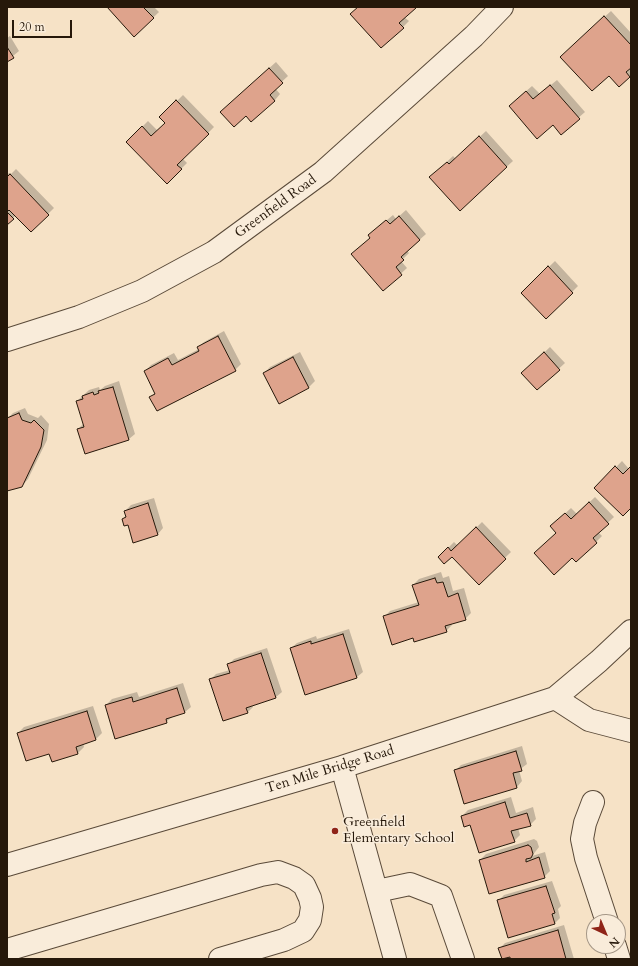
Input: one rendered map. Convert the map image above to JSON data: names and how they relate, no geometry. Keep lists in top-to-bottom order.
{
  "streets": {
    "street": ["Greenfield Road", "Ten Mile Bridge Road"]
  },
  "places": ["Greenfield Elementary School"],
  "scale_bar": "20 m",
  "north": "bottom right"
}
